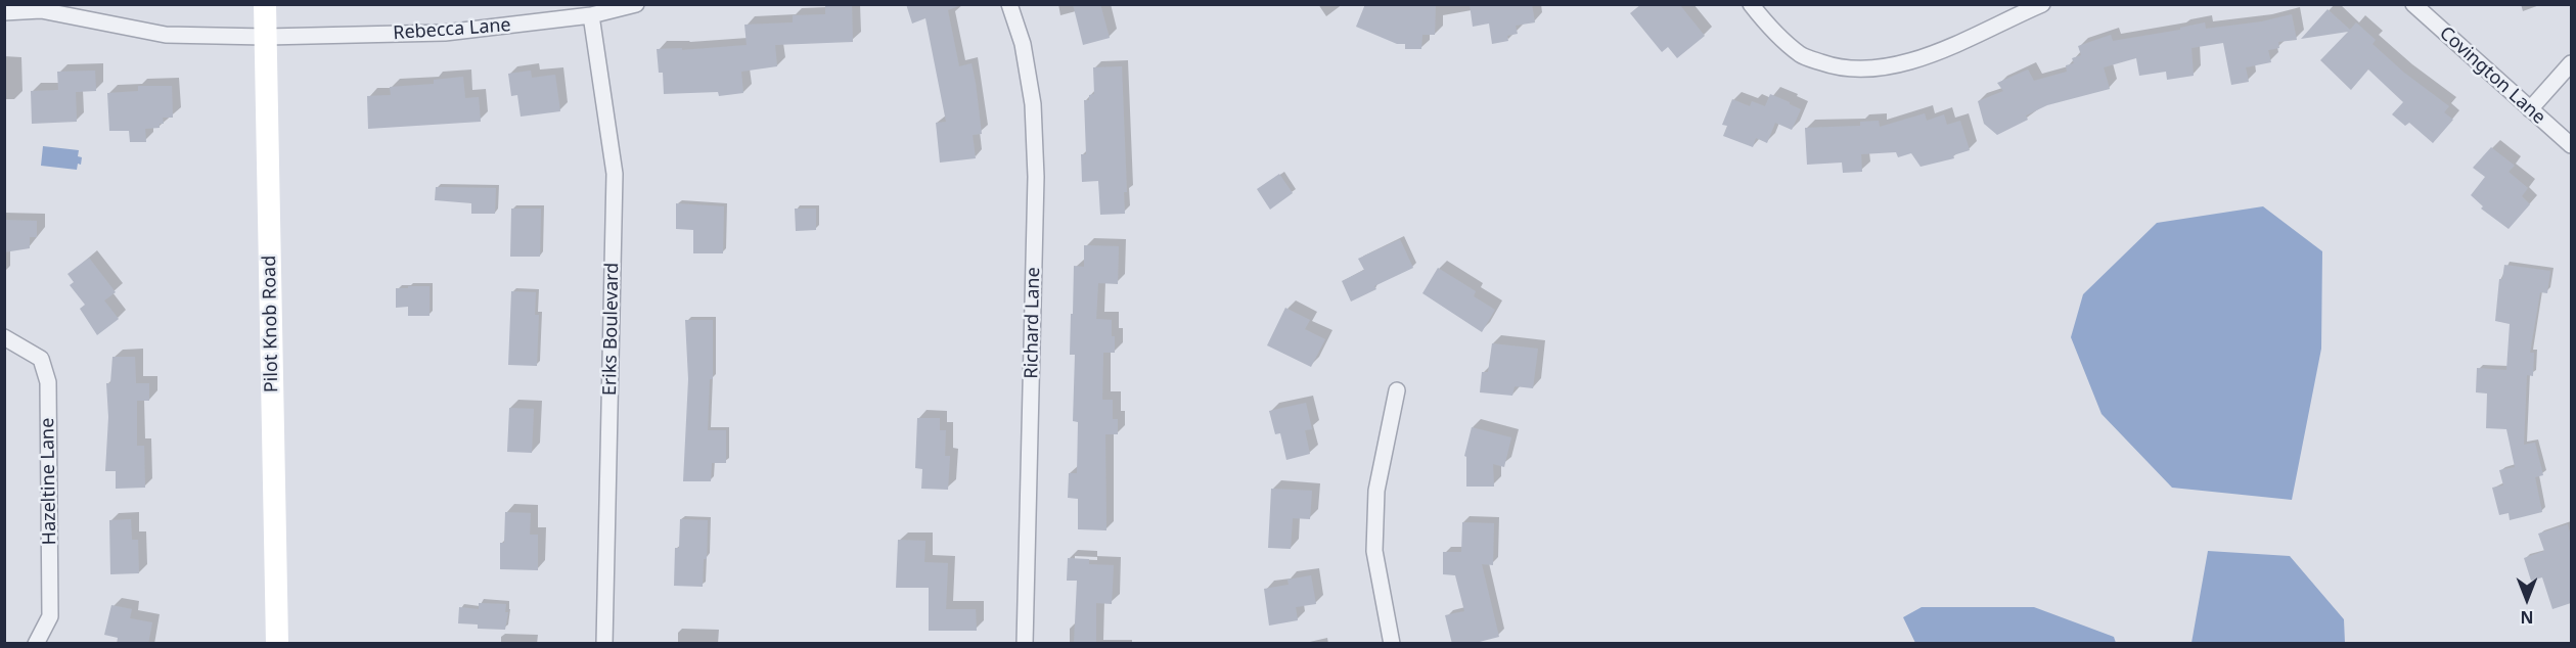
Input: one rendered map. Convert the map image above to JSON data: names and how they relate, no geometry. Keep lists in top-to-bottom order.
{
  "streets": {
    "main road": ["Pilot Knob Road"],
    "street": [
      "Rebecca Lane",
      "Covington Lane",
      "Richard Lane",
      "Eriks Boulevard",
      "Hazeltine Lane"
    ]
  },
  "crossings": [
    ["Rebecca Lane", "Pilot Knob Road"],
    ["Rebecca Lane", "Eriks Boulevard"]
  ],
  "north": "bottom"
}
